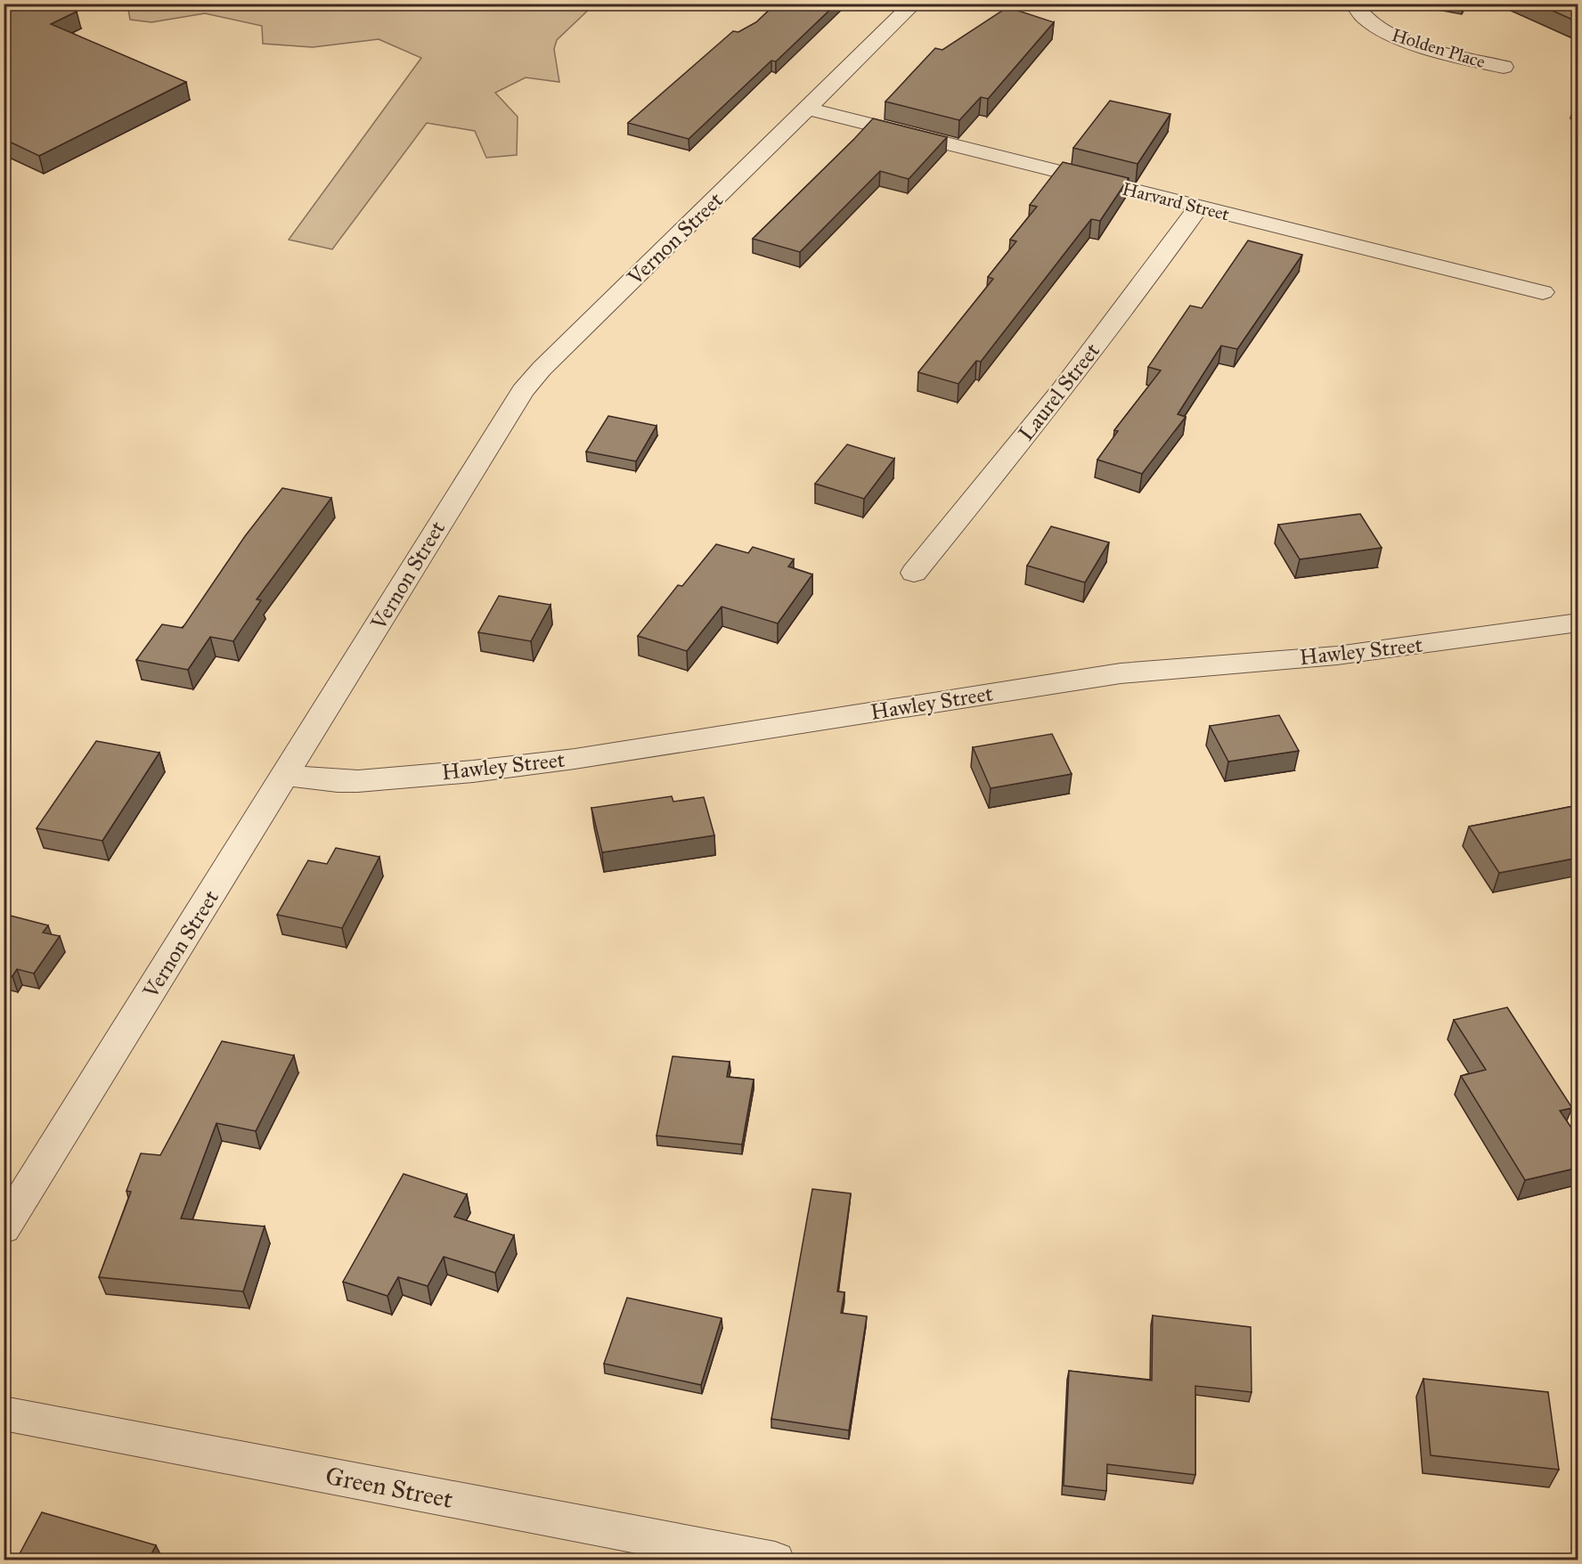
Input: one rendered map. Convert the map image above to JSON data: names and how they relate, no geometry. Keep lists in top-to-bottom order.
{
  "streets": {
    "street": [
      "Holden Place",
      "Harvard Street",
      "Vernon Street",
      "Laurel Street",
      "Hawley Street",
      "Green Street"
    ]
  },
  "crossings": [
    ["Harvard Street", "Vernon Street"],
    ["Harvard Street", "Laurel Street"],
    ["Vernon Street", "Hawley Street"]
  ]
}
